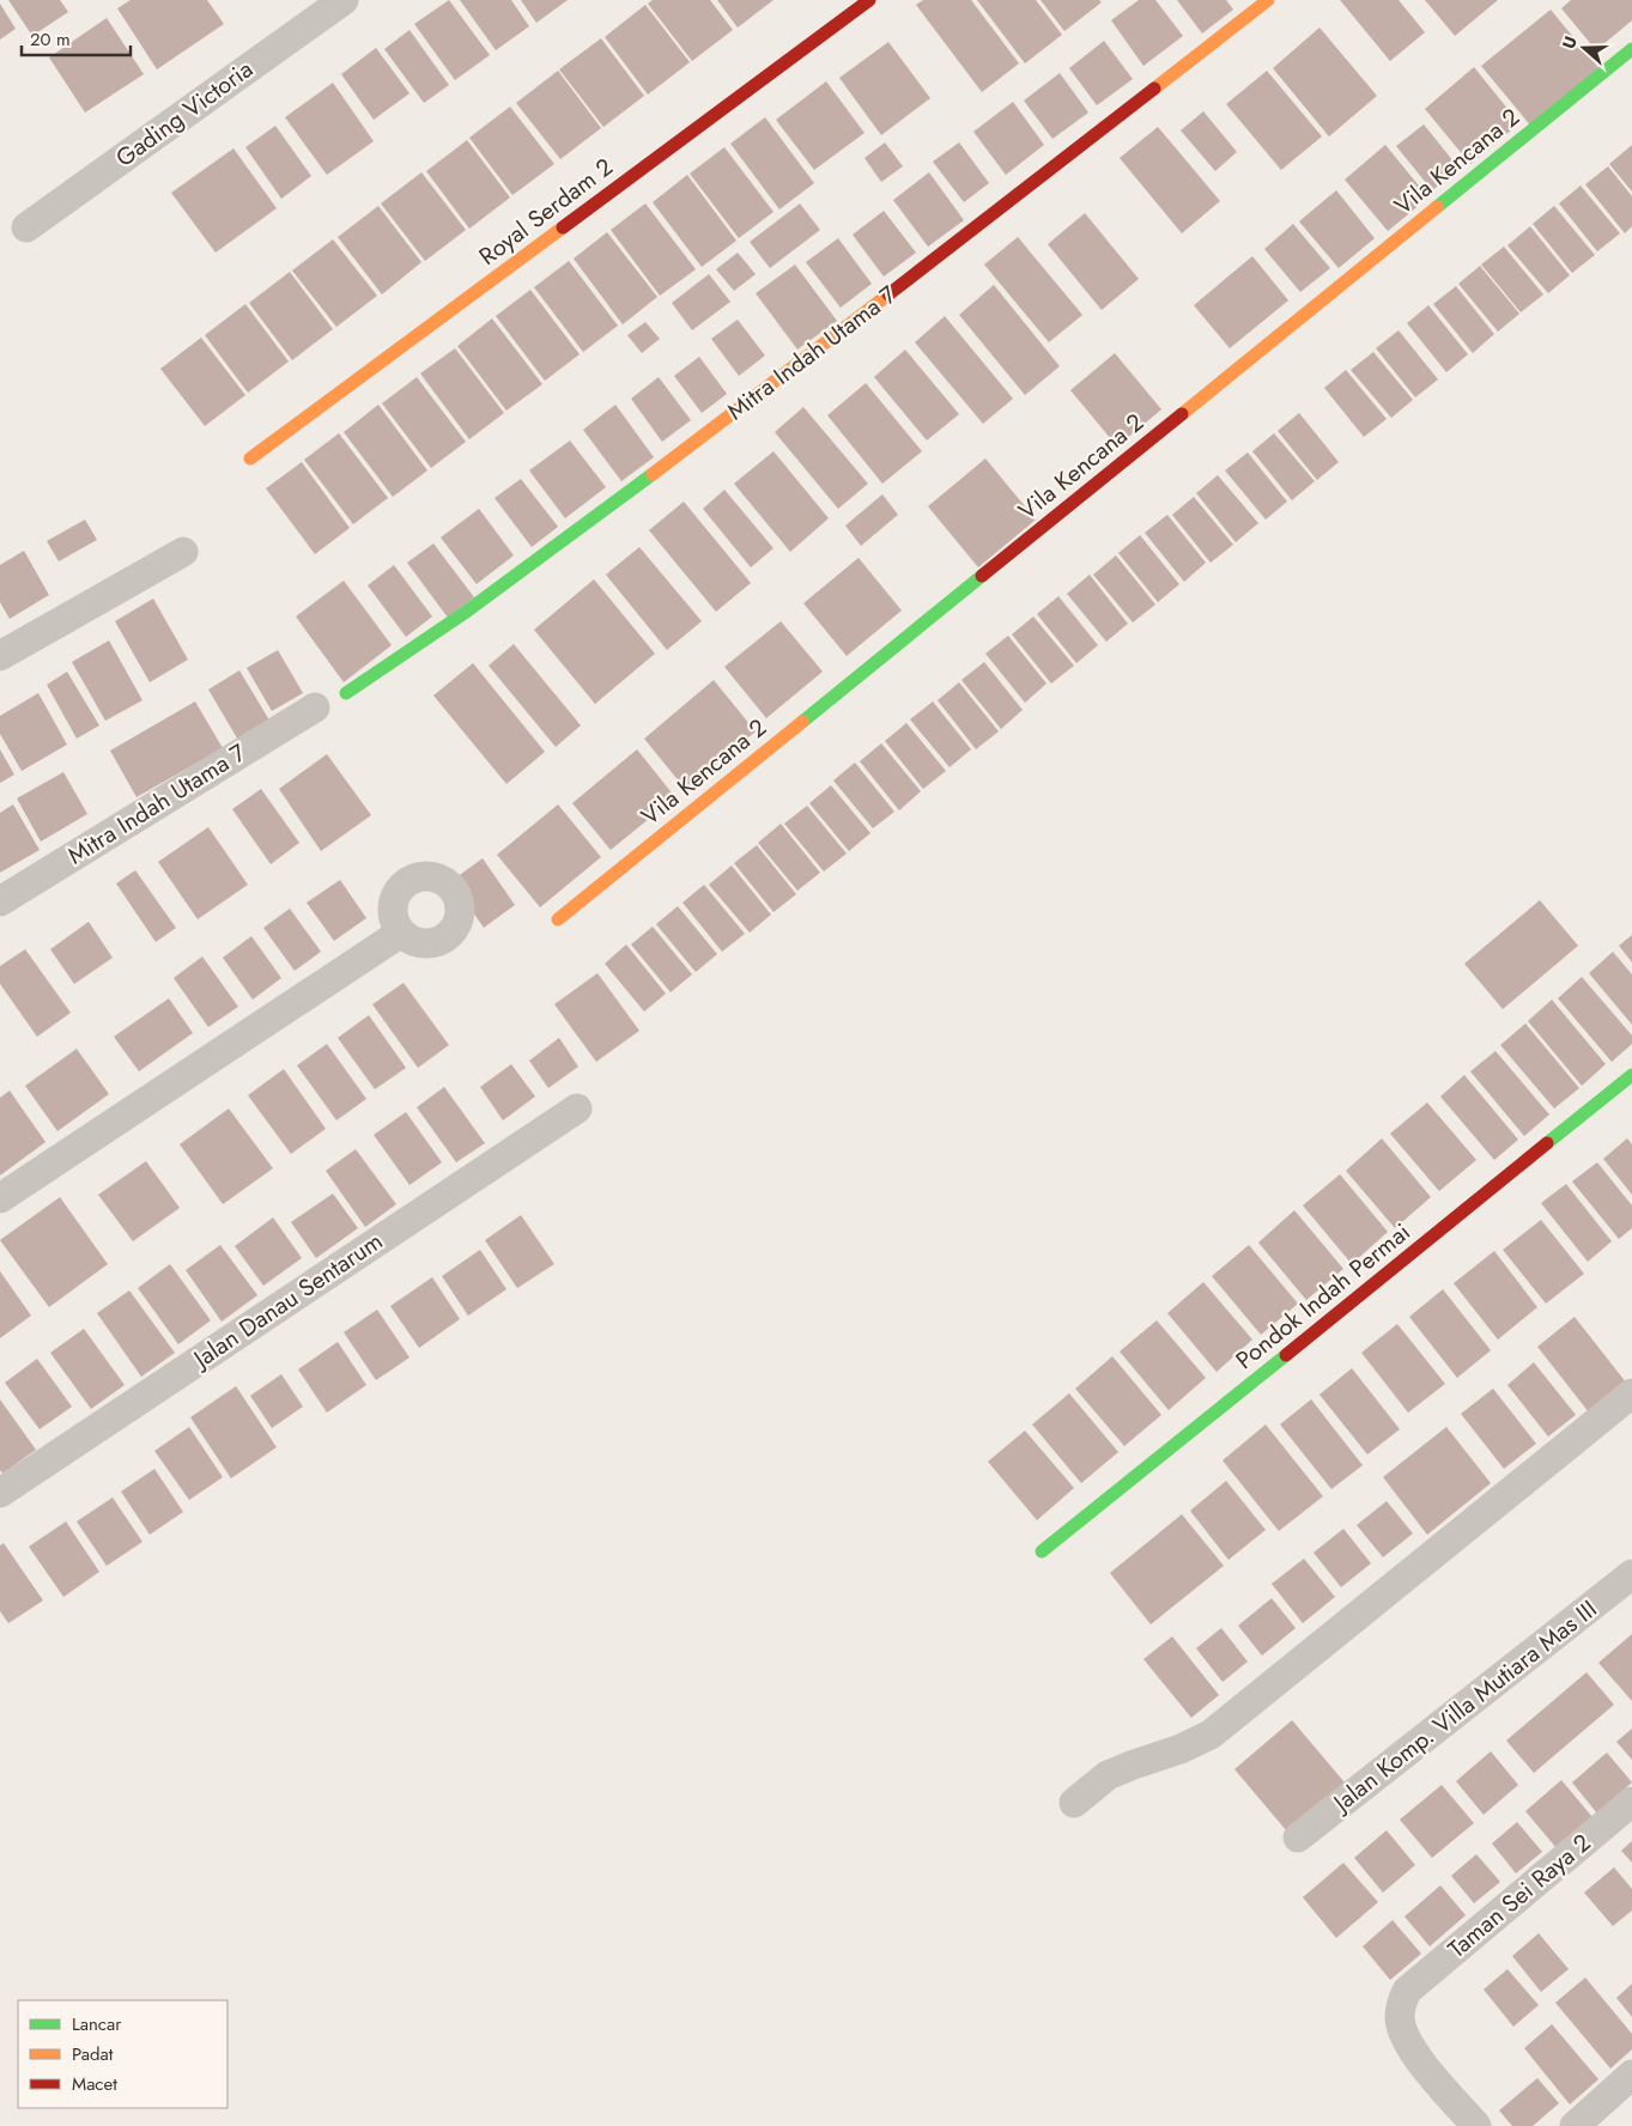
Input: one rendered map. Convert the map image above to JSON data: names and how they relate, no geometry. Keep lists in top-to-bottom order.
{
  "streets": {
    "street": [
      "Gading Victoria",
      "Vila Kencana 2",
      "Royal Serdam 2",
      "Mitra Indah Utama 7",
      "Pondok Indah Permai",
      "Jalan Danau Sentarum",
      "Jalan Komp. Villa Mutiara Mas III",
      "Taman Sei Raya 2"
    ]
  },
  "legend": ["Lancar", "Padat", "Macet"],
  "scale_bar": "20 m",
  "north": "left"
}
